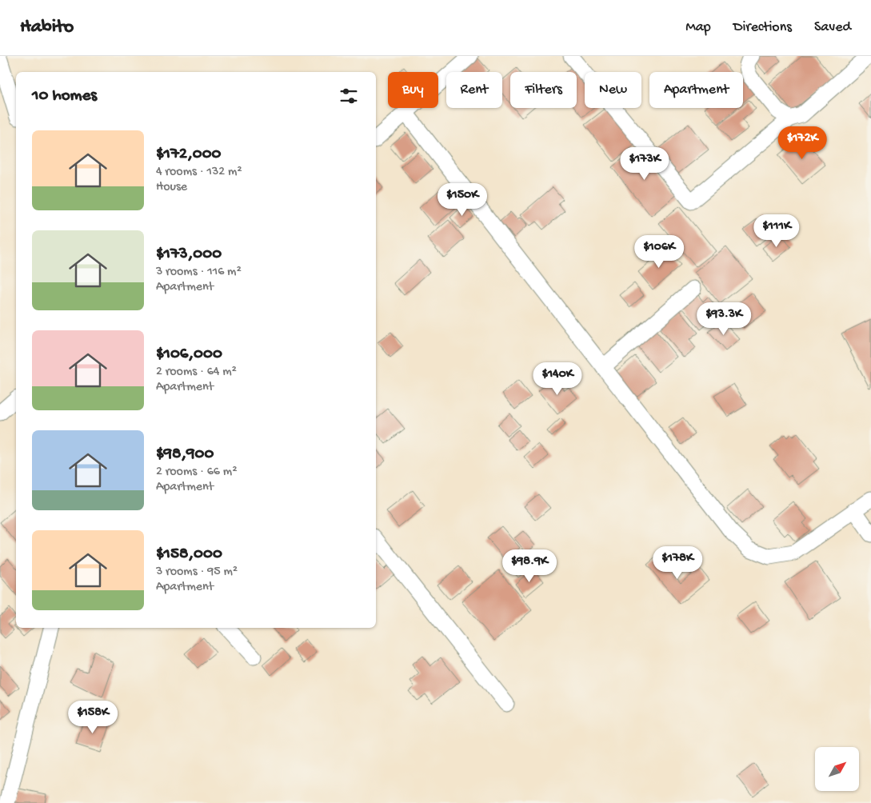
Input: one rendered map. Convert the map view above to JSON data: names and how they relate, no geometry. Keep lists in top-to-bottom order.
{
  "north": "top right",
  "page": {
    "header": "Habito",
    "nav": ["Map", "Directions", "Saved"],
    "chip": [
      "Buy",
      "Rent",
      "Filters",
      "New",
      "Apartment"
    ],
    "heading": "10 homes",
    "list": [
      {
        "name": "$172,000",
        "note": "4 rooms · 132 m² · House"
      },
      {
        "name": "$173,000",
        "note": "3 rooms · 116 m² · Apartment"
      },
      {
        "name": "$106,000",
        "note": "2 rooms · 64 m² · Apartment"
      },
      {
        "name": "$98,900",
        "note": "2 rooms · 66 m² · Apartment"
      },
      {
        "name": "$158,000",
        "note": "3 rooms · 95 m² · Apartment"
      }
    ],
    "price": [
      "$172K",
      "$173K",
      "$150K",
      "$111K",
      "$106K",
      "$93.3K",
      "$140K",
      "$178K",
      "$98.9K",
      "$158K"
    ]
  }
}
